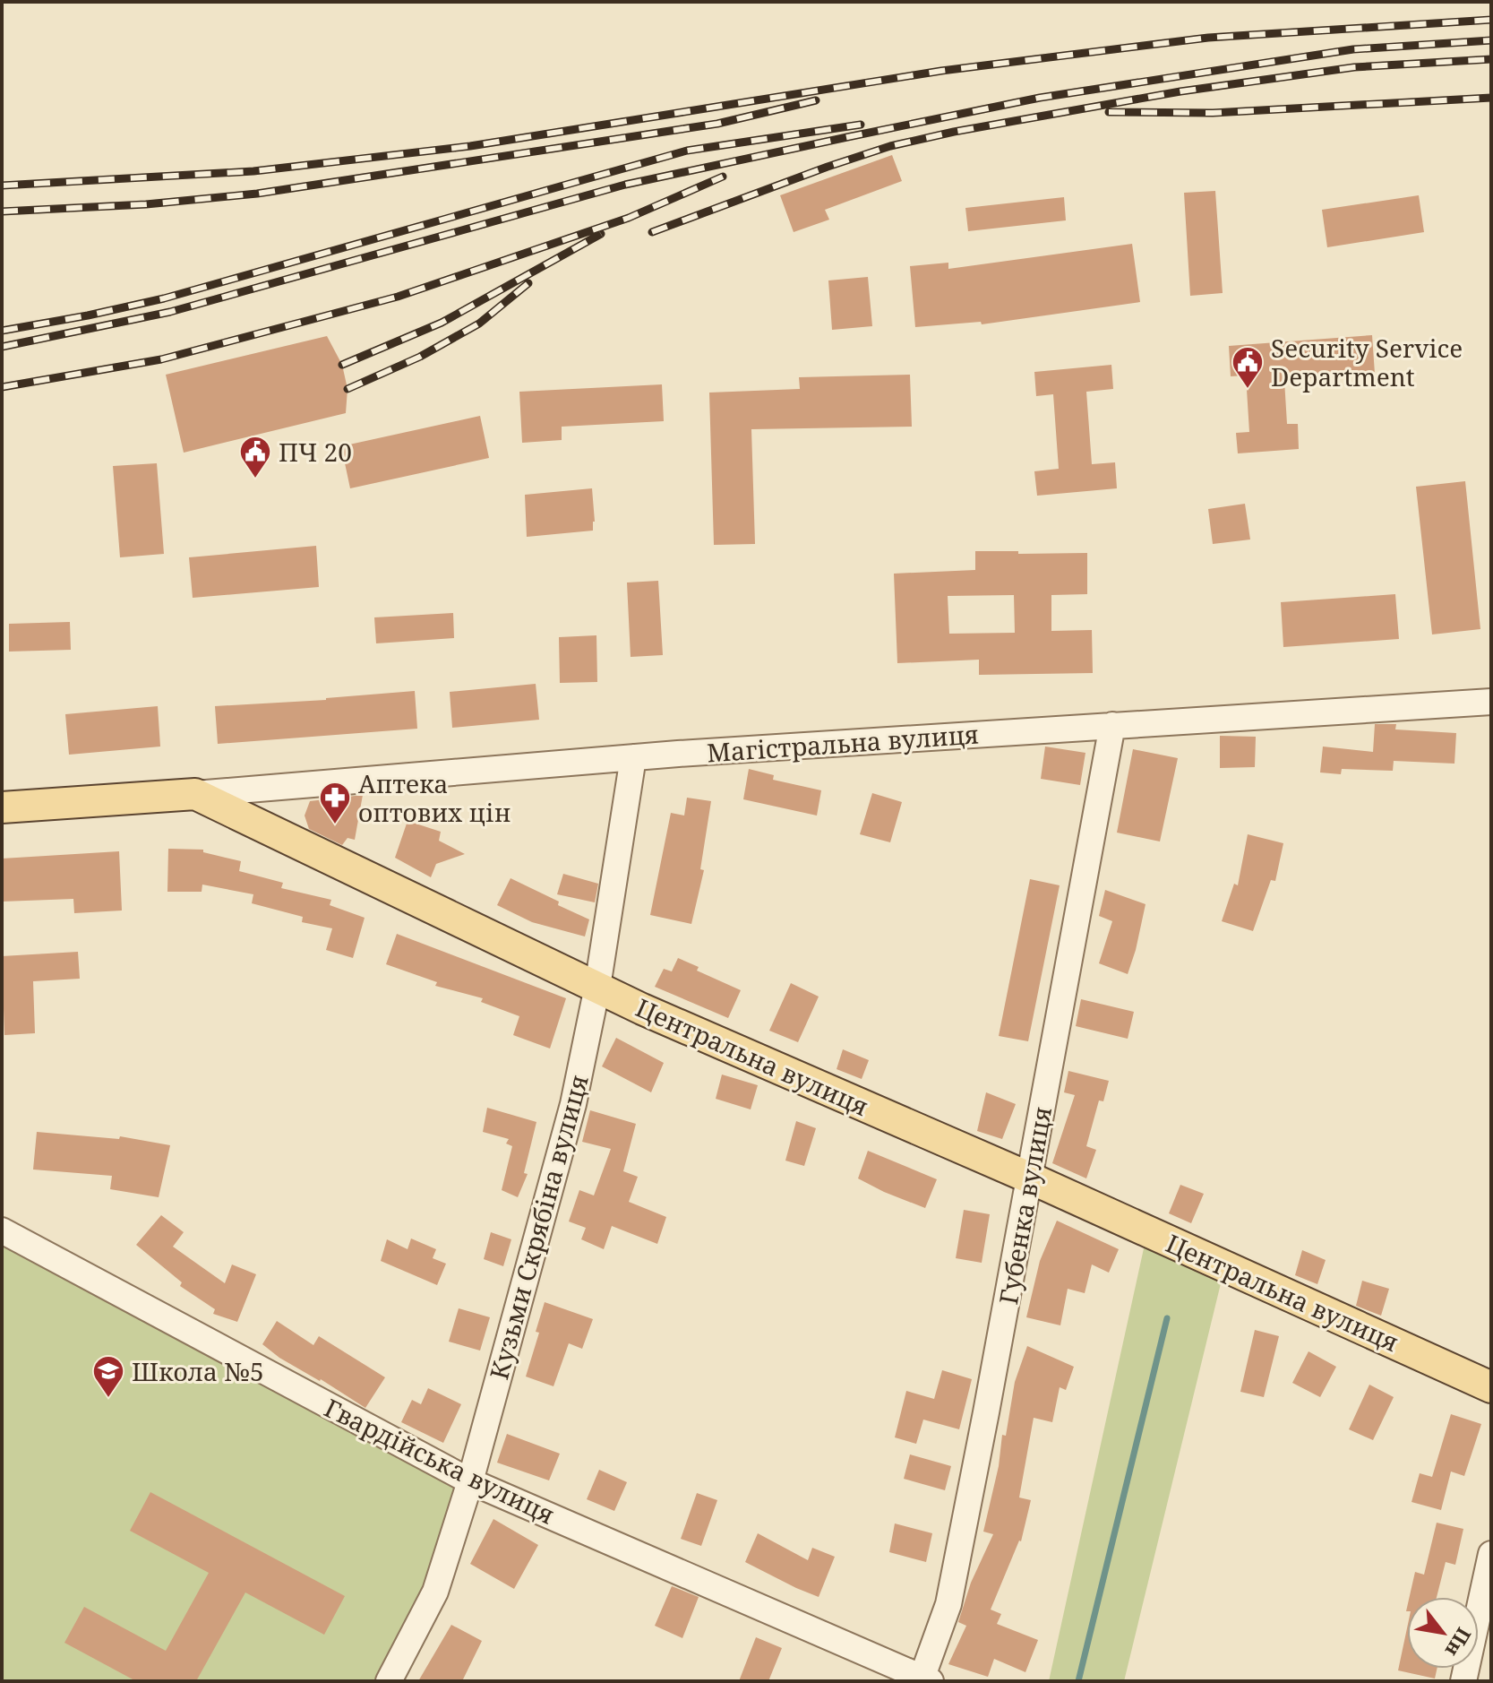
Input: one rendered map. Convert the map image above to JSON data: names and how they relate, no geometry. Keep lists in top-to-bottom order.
{
  "streets": {
    "main road": ["Центральна вулиця"],
    "street": [
      "Магістральна вулиця",
      "Губенка вулиця",
      "Кузьми Скрябіна вулиця",
      "Гвардійська вулиця"
    ]
  },
  "crossings": [
    ["Магістральна вулиця", "Центральна вулиця"],
    ["Магістральна вулиця", "Губенка вулиця"],
    ["Магістральна вулиця", "Кузьми Скрябіна вулиця"],
    ["Центральна вулиця", "Губенка вулиця"],
    ["Центральна вулиця", "Кузьми Скрябіна вулиця"],
    ["Губенка вулиця", "Гвардійська вулиця"],
    ["Кузьми Скрябіна вулиця", "Гвардійська вулиця"]
  ],
  "places": {
    "public building": ["Security Service Department", "ПЧ 20"],
    "pharmacy": ["Аптека оптових цін"],
    "school or university": ["Школа №5"]
  },
  "north": "bottom right"
}
